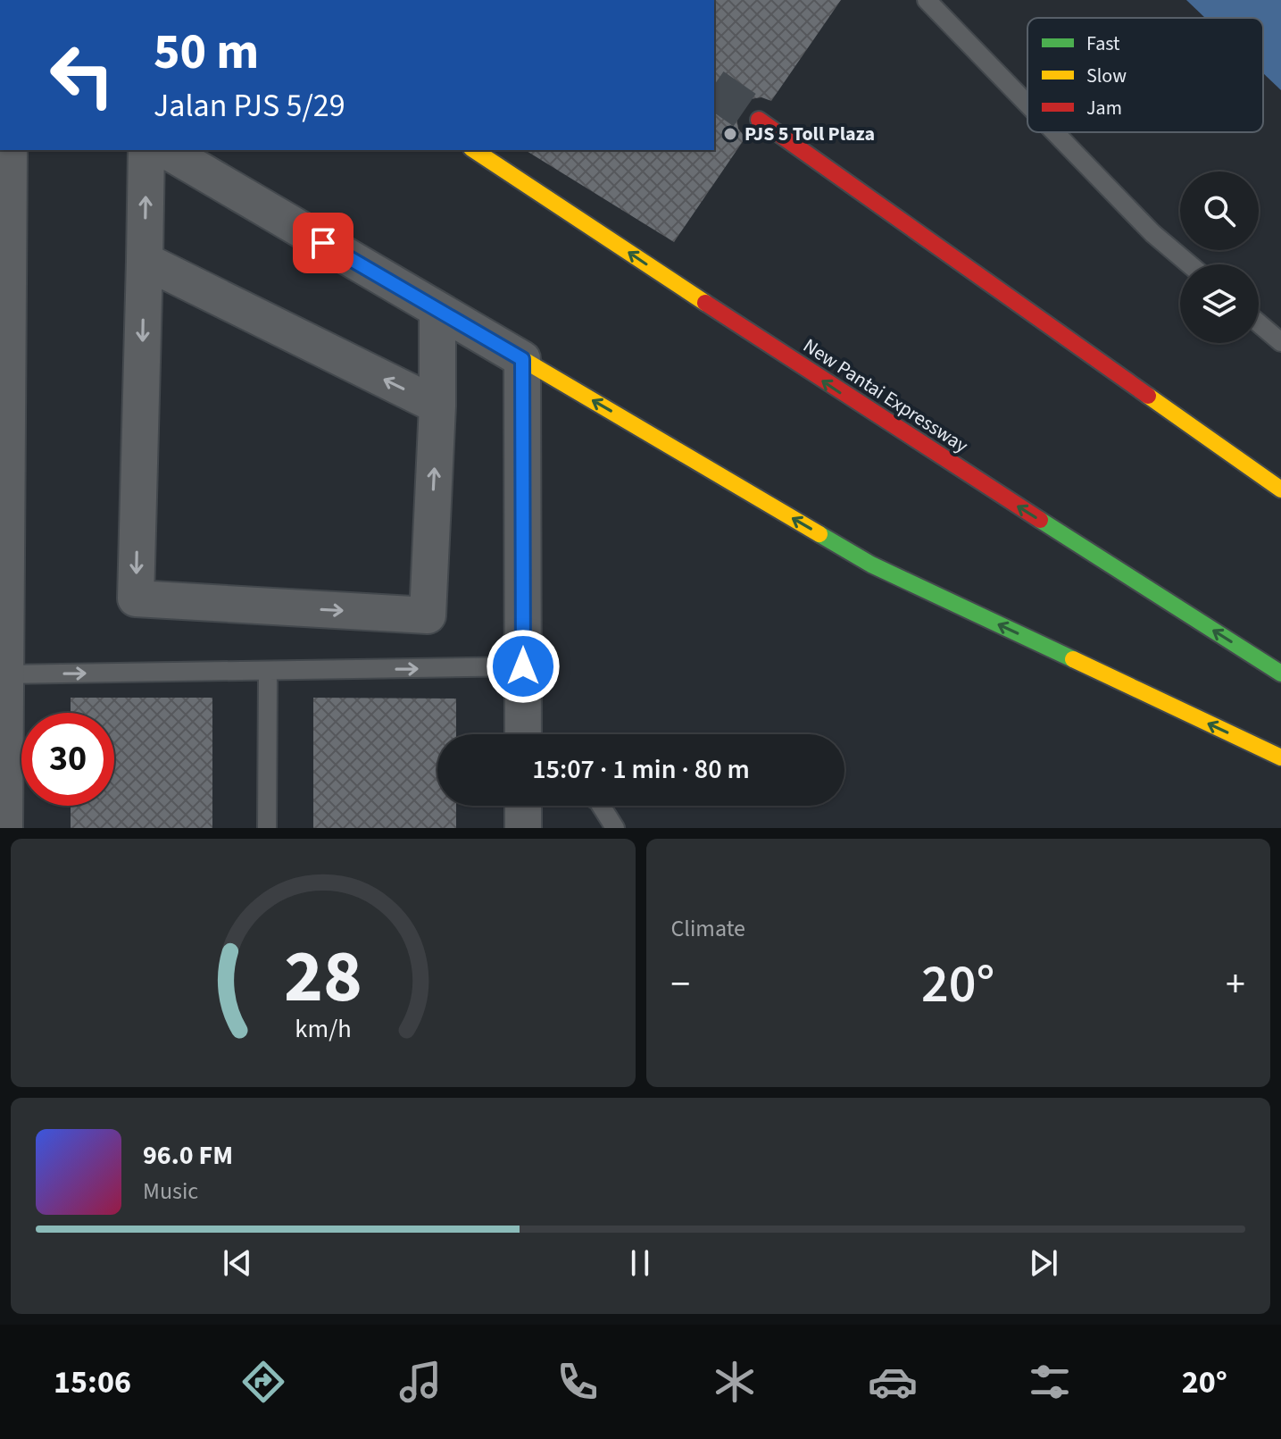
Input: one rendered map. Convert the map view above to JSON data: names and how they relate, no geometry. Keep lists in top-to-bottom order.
{
  "streets": {
    "highway": ["New Pantai Expressway"]
  },
  "places": ["PJS 5 Toll Plaza"],
  "legend": ["Fast", "Slow", "Jam"],
  "page": {
    "turn": ["50 m", "Jalan PJS 5/29"],
    "limit": "30",
    "trip": "15:07 · 1 min · 80 m",
    "tile": "Climate",
    "heat": ["−", "20°", "+"],
    "song": ["96.0 FM", "Music"],
    "tabs": ["15:06", "20°"],
    "gauge": ["28", "km/h"]
  }
}
